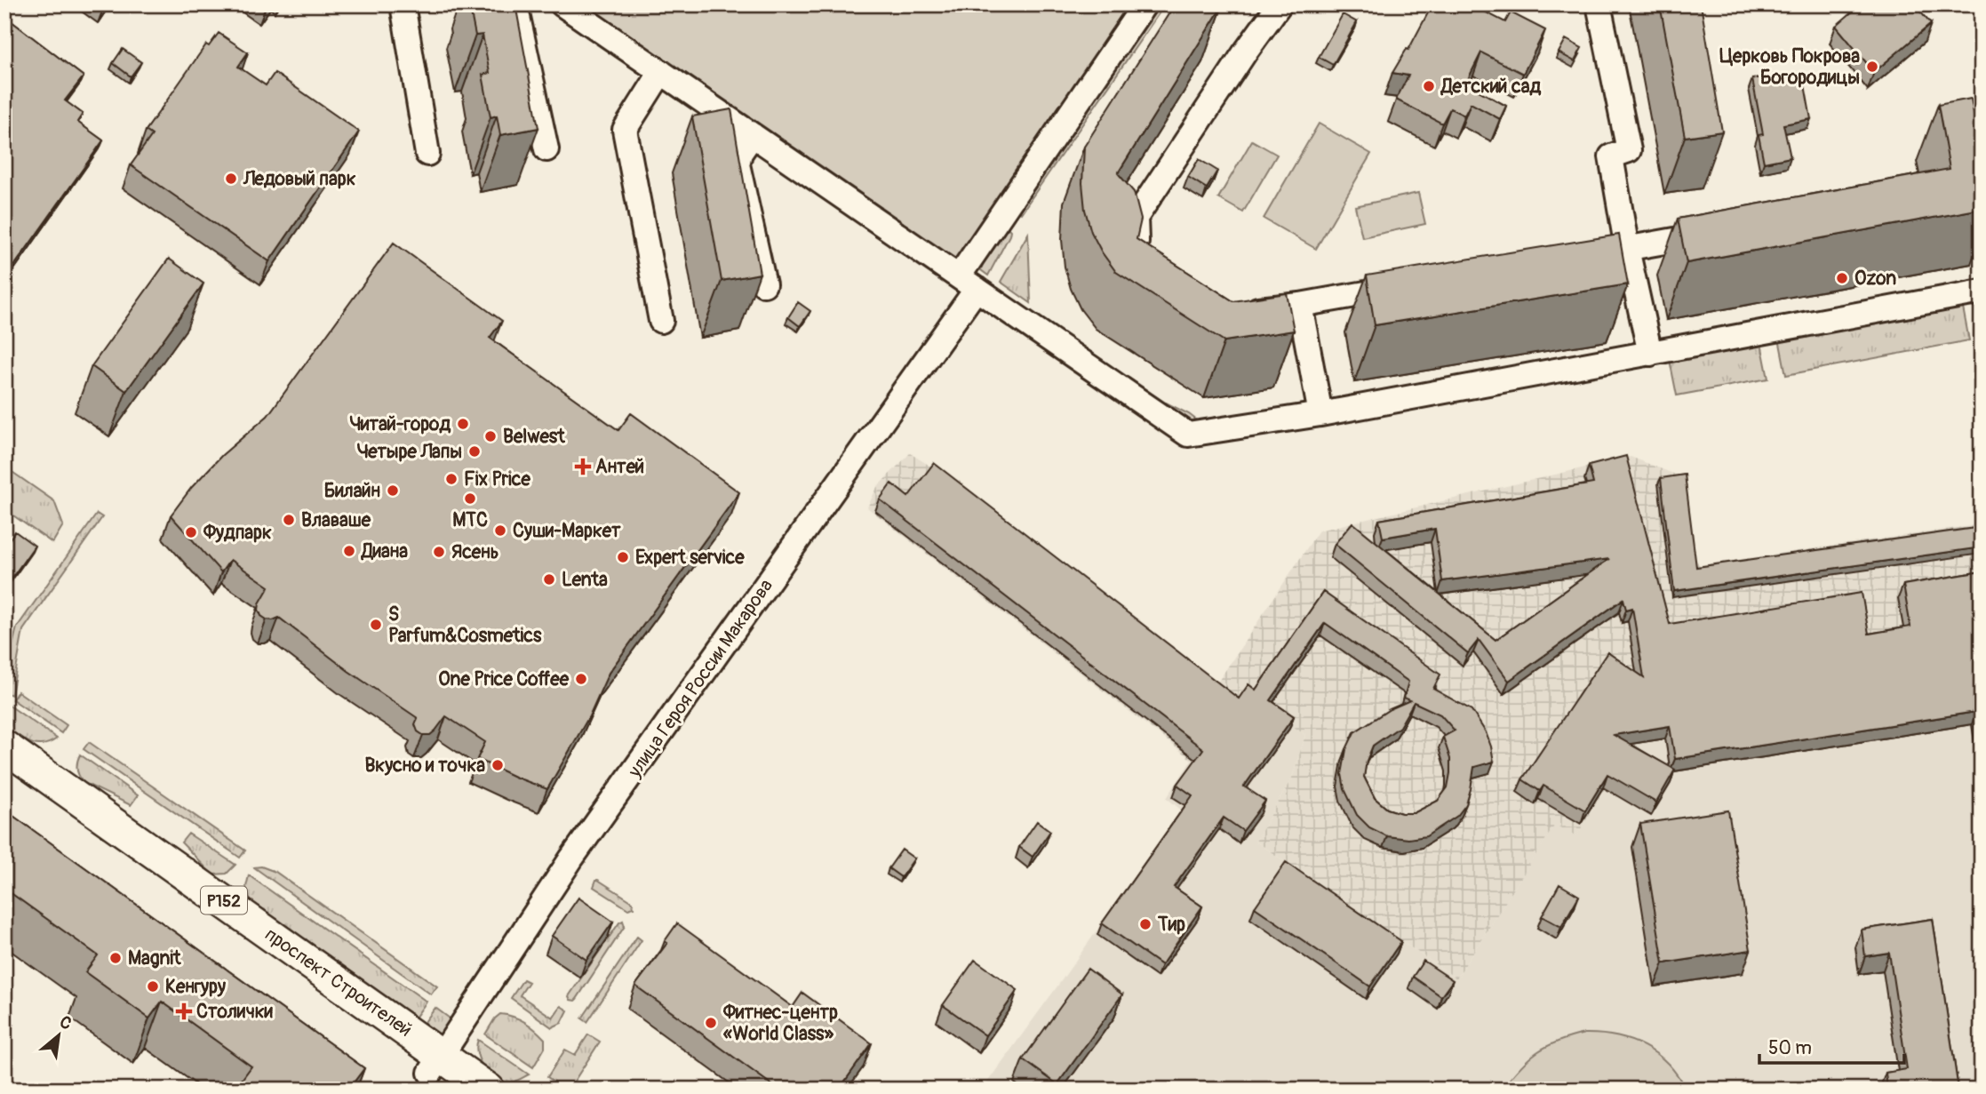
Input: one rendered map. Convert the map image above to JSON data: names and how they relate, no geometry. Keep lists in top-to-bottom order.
{
  "streets": {
    "main road": ["Р152", "проспект Строителей"],
    "street": ["улица Героя России Макарова"]
  },
  "crossings": [
    ["улица Героя России Макарова", "проспект Строителей"]
  ],
  "places": {
    "other": [
      "Церковь Покрова Богородицы",
      "Детский сад",
      "Ледовый парк",
      "Ozon",
      "Читай-город",
      "Belwest",
      "Четыре Лапы",
      "Fix Price",
      "Билайн",
      "МТС",
      "Влаваше",
      "Суши-Маркет",
      "Фудпарк",
      "Диана",
      "Ясень",
      "Expert service",
      "Lenta",
      "S Parfum&Cosmetics",
      "One Price Coffee",
      "Вкусно и точка",
      "Тир",
      "Magnit",
      "Кенгуру",
      "Фитнес-центр «World Class»"
    ],
    "health": ["Антей", "Столички"]
  },
  "scale_bar": "50 m",
  "north": "top right"
}
